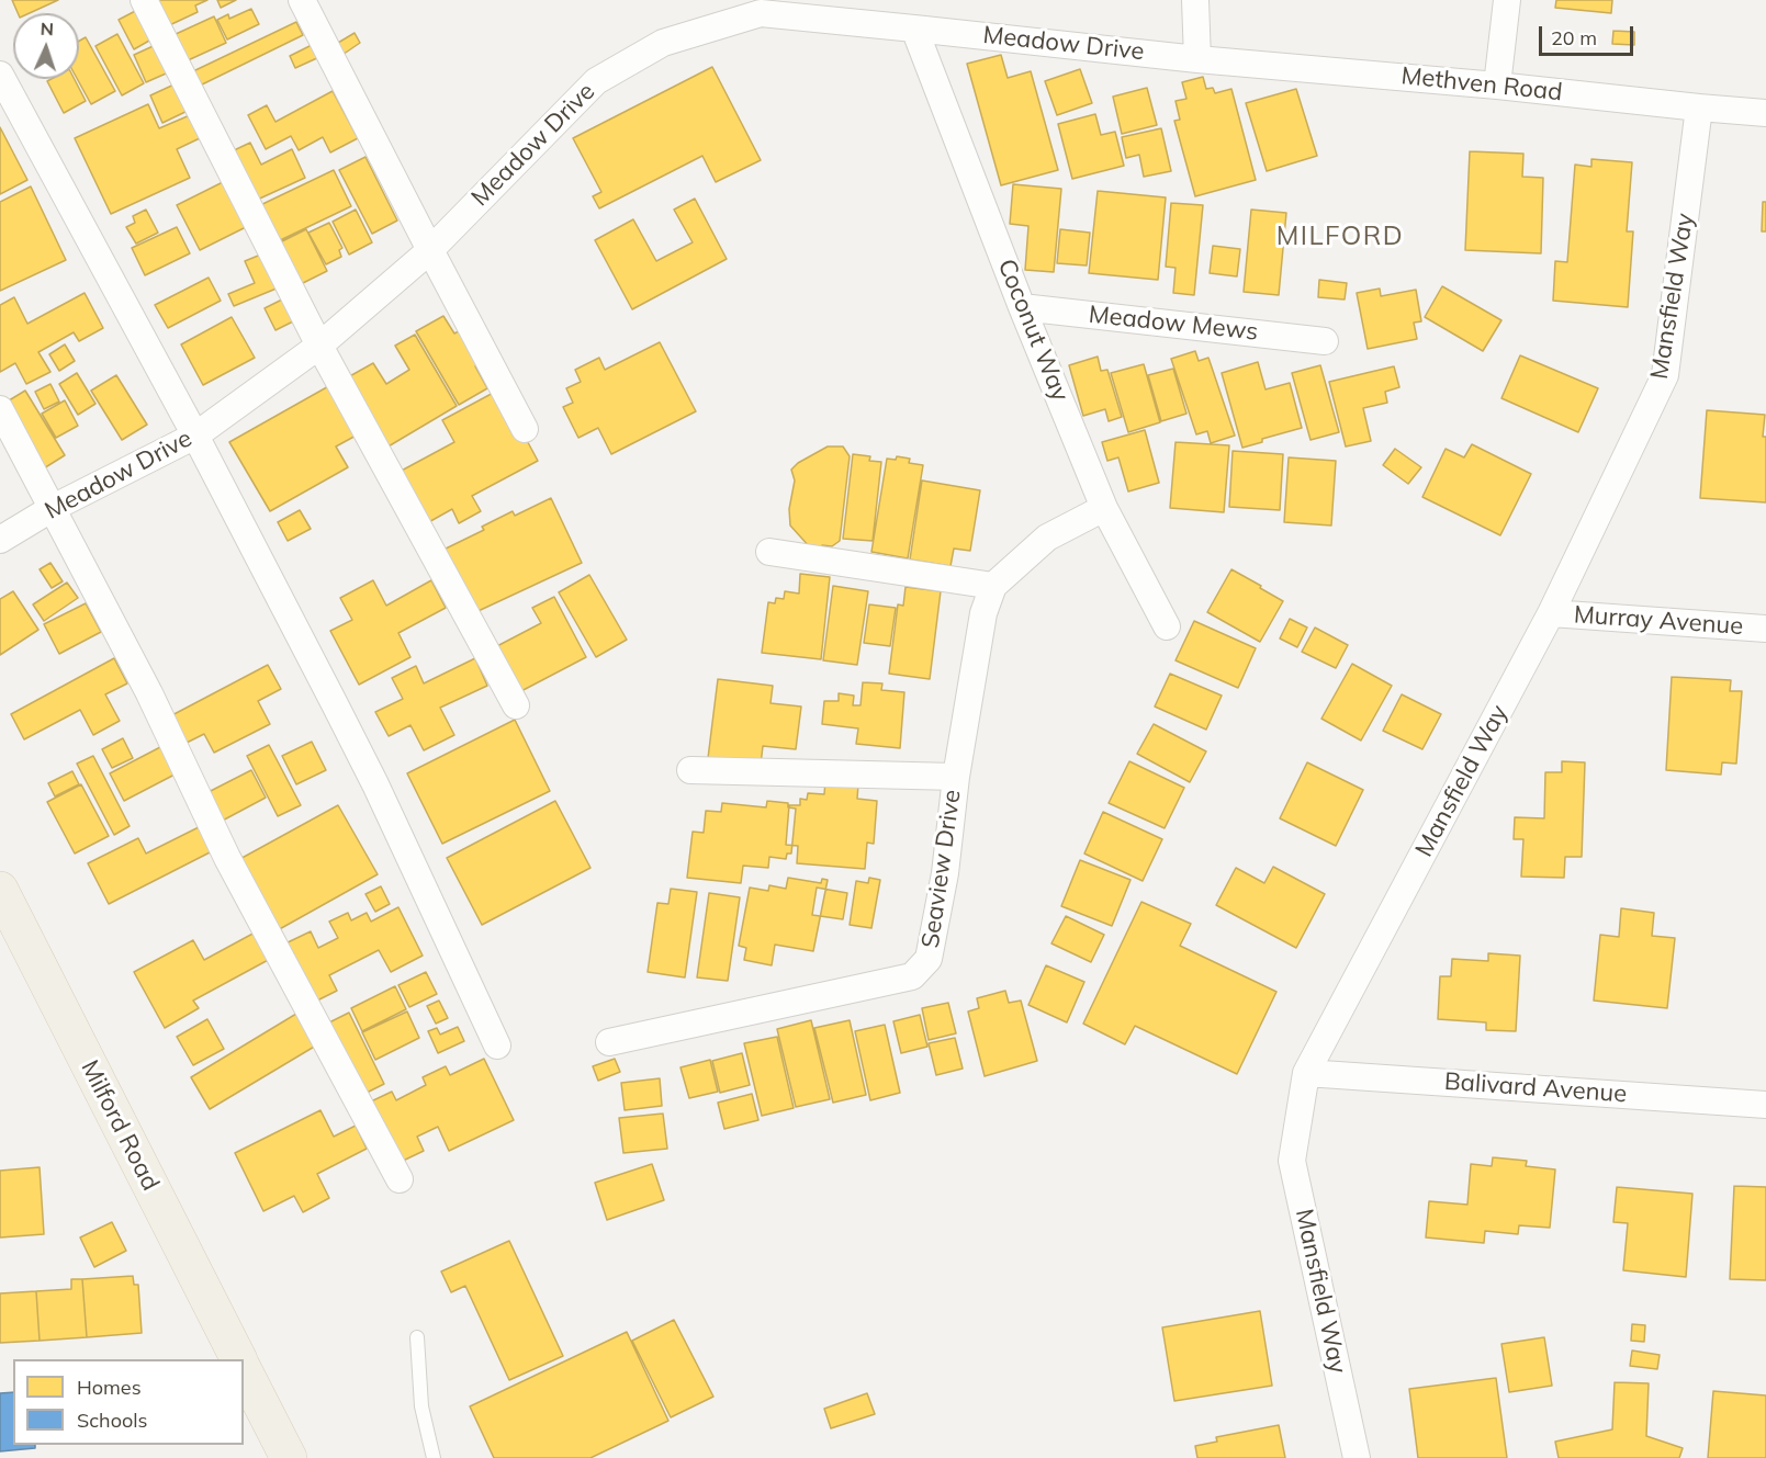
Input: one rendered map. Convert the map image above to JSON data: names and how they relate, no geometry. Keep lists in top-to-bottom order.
{
  "streets": {
    "main road": ["Milford Road"],
    "street": [
      "Meadow Drive",
      "Methven Road",
      "Mansfield Way",
      "Meadow Mews",
      "Coconut Way",
      "Murray Avenue",
      "Seaview Drive",
      "Balivard Avenue"
    ]
  },
  "crossings": [
    ["Meadow Drive", "Methven Road"],
    ["Meadow Drive", "Coconut Way"],
    ["Methven Road", "Mansfield Way"],
    ["Mansfield Way", "Murray Avenue"],
    ["Mansfield Way", "Balivard Avenue"],
    ["Meadow Mews", "Coconut Way"],
    ["Coconut Way", "Seaview Drive"]
  ],
  "districts": ["MILFORD"],
  "legend": ["Homes", "Schools"],
  "scale_bar": "20 m",
  "north": "top"
}
